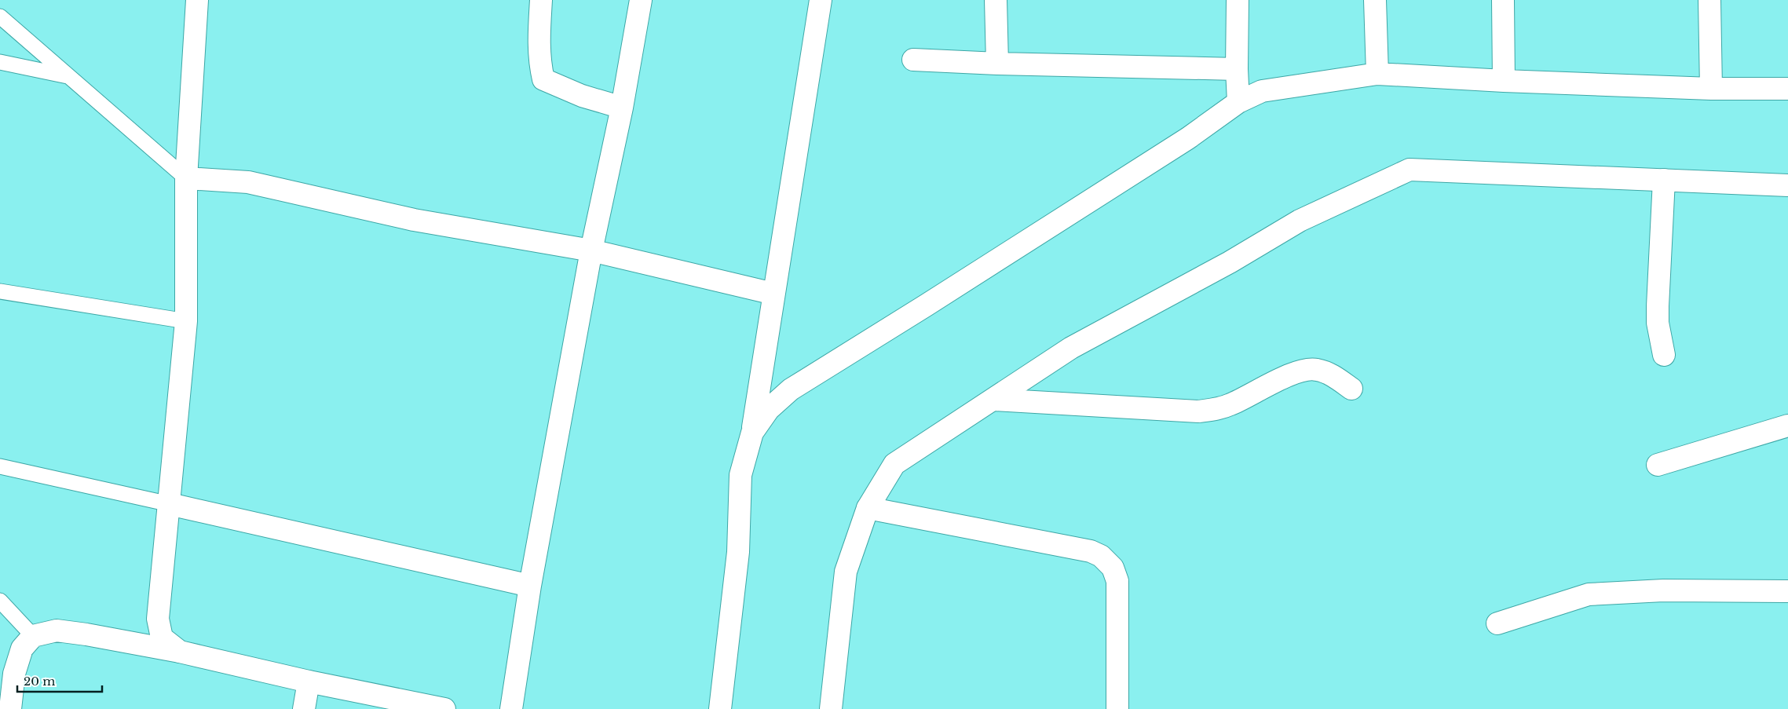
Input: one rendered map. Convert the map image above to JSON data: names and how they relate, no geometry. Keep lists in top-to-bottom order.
{
  "scale_bar": "20 m"
}
